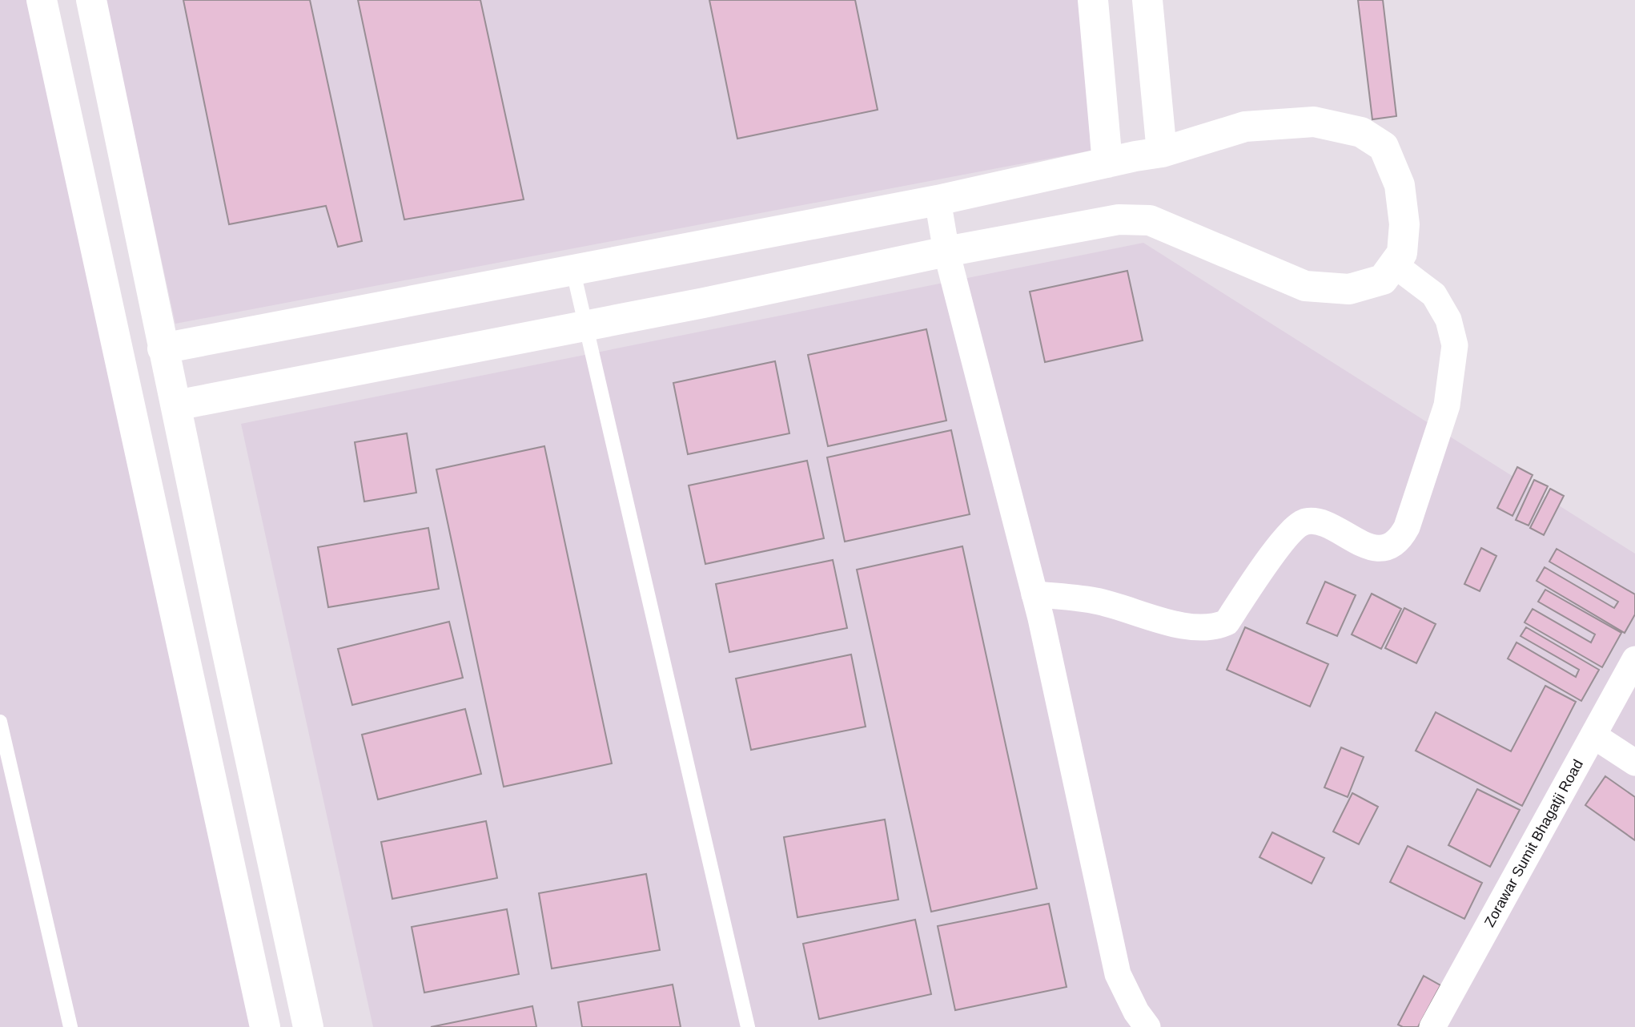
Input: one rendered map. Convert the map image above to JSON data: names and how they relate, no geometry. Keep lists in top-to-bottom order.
{
  "streets": {
    "street": ["Zorawar Sumit Bhagatji Road"]
  }
}
